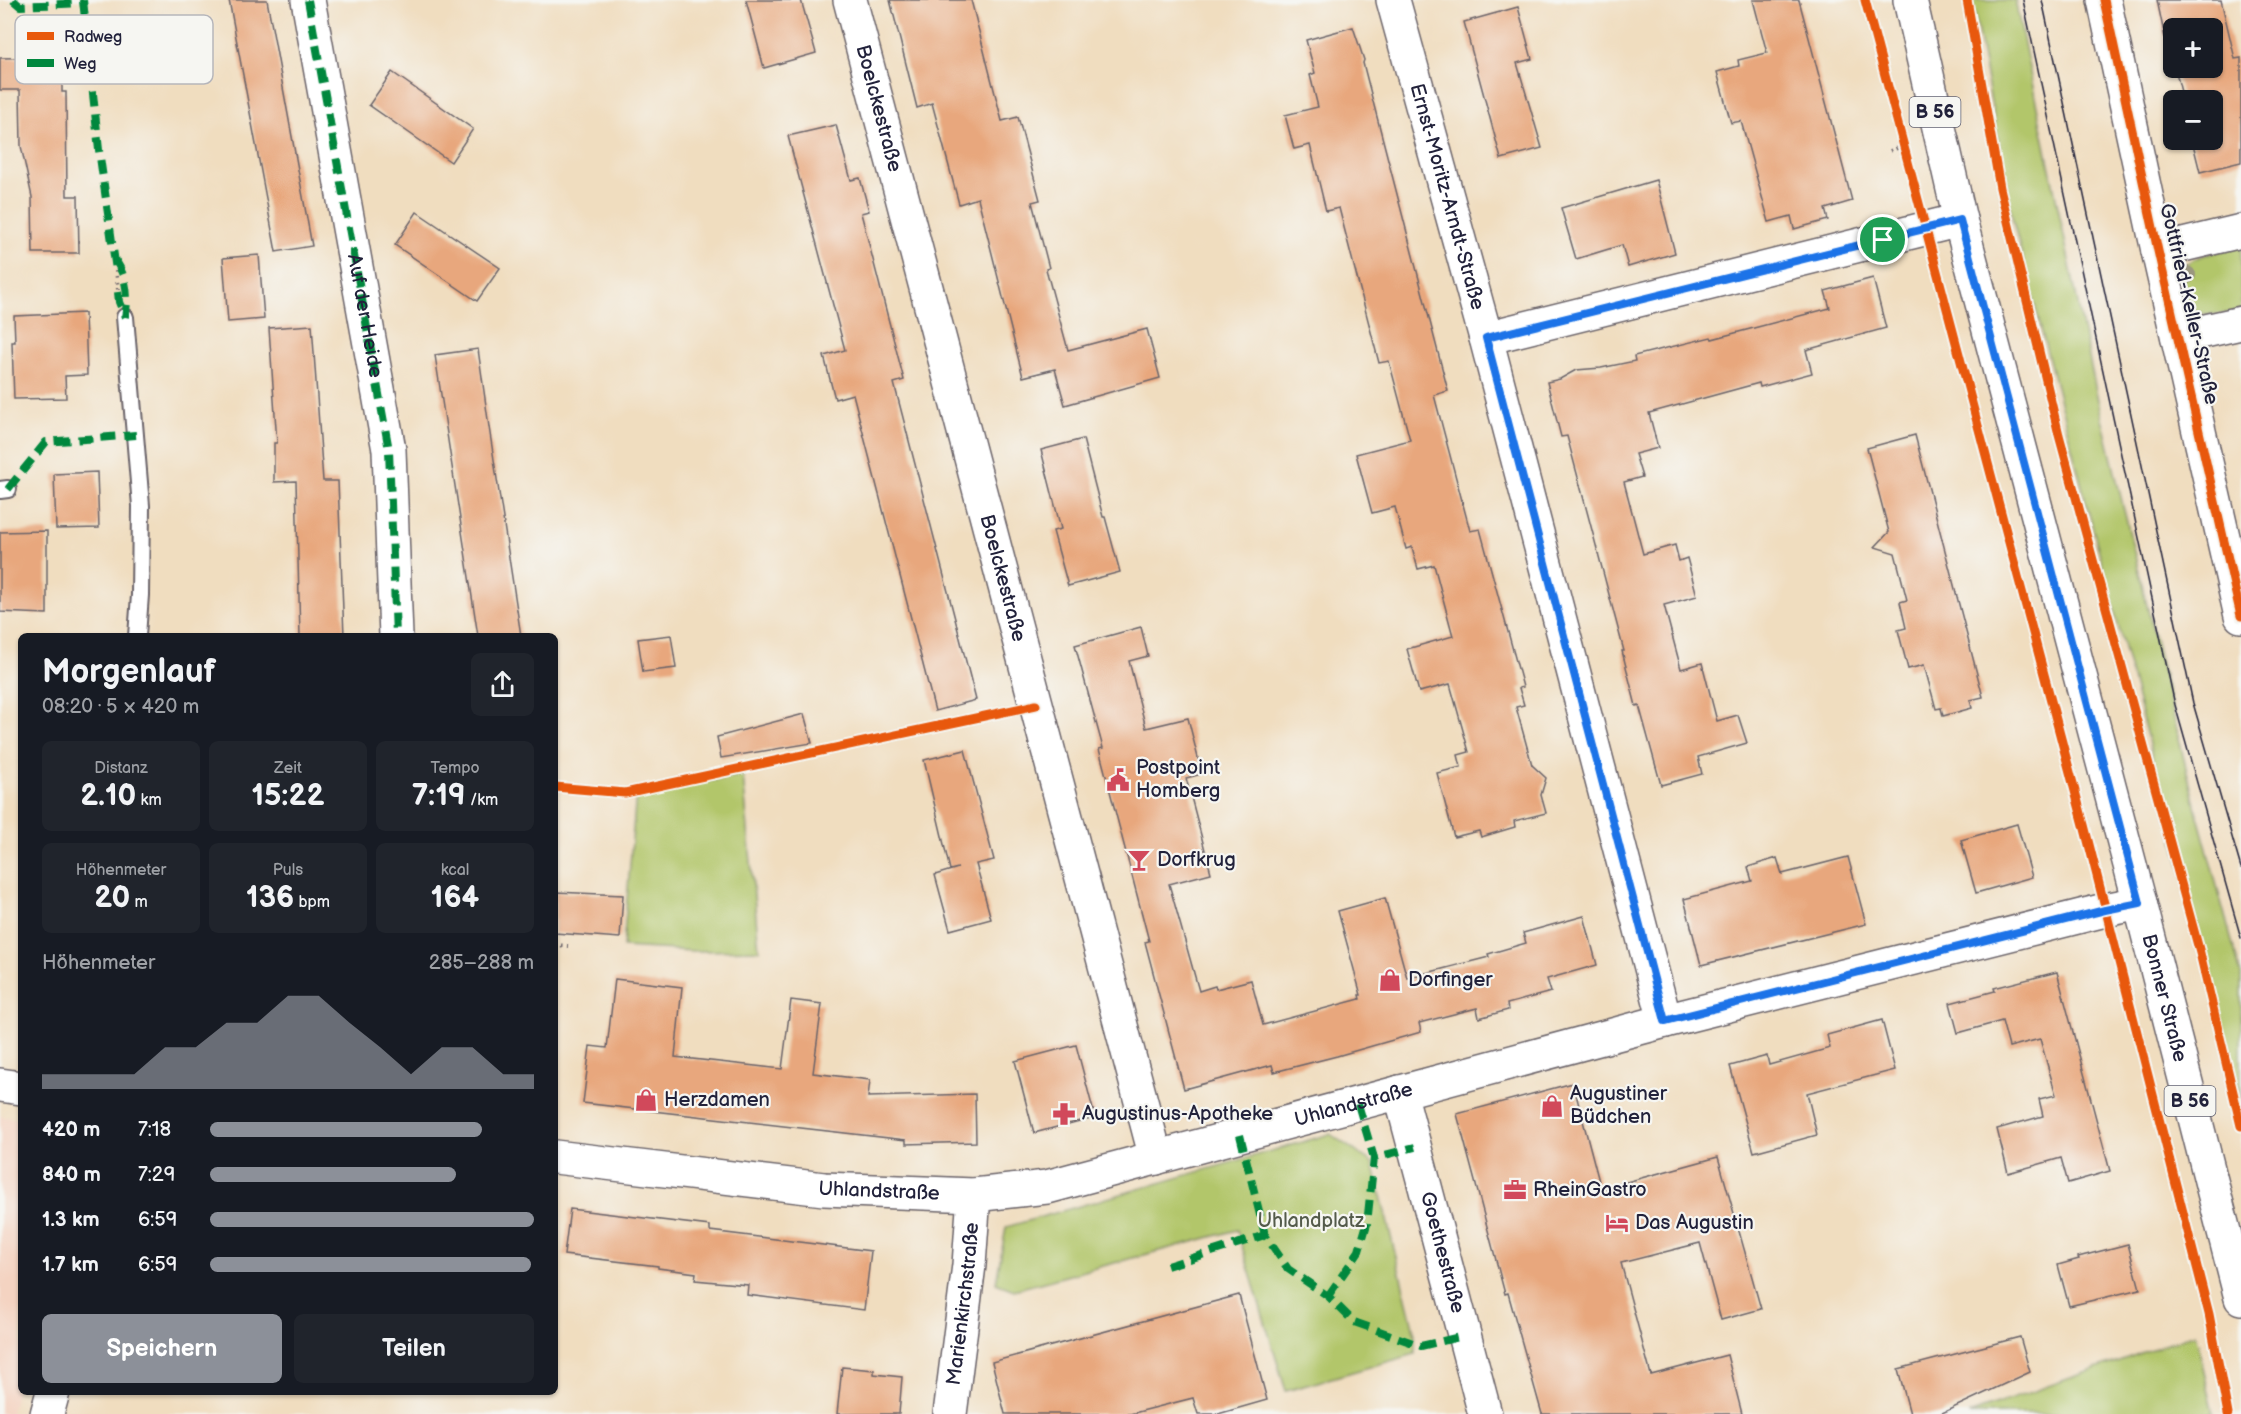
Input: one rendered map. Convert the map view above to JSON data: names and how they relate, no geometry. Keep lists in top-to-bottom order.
{
  "streets": {
    "street": [
      "Boelckestraße",
      "B 56",
      "Ernst-Moritz-Arndt-Straße",
      "Gottfried-Keller-Straße",
      "Auf der Heide",
      "Bonner Straße",
      "Uhlandstraße",
      "Goethestraße",
      "Marienkirchstraße"
    ]
  },
  "crossings": [
    ["Boelckestraße", "Uhlandstraße"],
    ["Ernst-Moritz-Arndt-Straße", "Uhlandstraße"],
    ["Bonner Straße", "Uhlandstraße"],
    ["Uhlandstraße", "Goethestraße"],
    ["Uhlandstraße", "Marienkirchstraße"]
  ],
  "parks": ["Uhlandplatz"],
  "places": {
    "public building": ["Postpoint Homberg"],
    "bar": ["Dorfkrug"],
    "shop": ["Dorfinger", "Herzdamen", "Augustiner Büdchen"],
    "pharmacy": ["Augustinus-Apotheke"],
    "office": ["RheinGastro"],
    "hotel": ["Das Augustin"]
  },
  "legend": ["Radweg", "Weg"],
  "page": {
    "map_buttons": ["+", "−"],
    "heading": ["Morgenlauf", "08:20 · 5 × 420 m"],
    "stats": [
      ["Distanz", "2.10 km"],
      ["Zeit", "15:22"],
      ["Tempo", "7:19 /km"],
      ["Höhenmeter", "20 m"],
      ["Puls", "136 bpm"],
      ["kcal", "164"]
    ],
    "chart": ["Höhenmeter", "285–288 m"],
    "list": [
      {
        "name": "420 m",
        "note": "7:18"
      },
      {
        "name": "840 m",
        "note": "7:29"
      },
      {
        "name": "1.3 km",
        "note": "6:59"
      },
      {
        "name": "1.7 km",
        "note": "6:59"
      }
    ],
    "buttons": ["Speichern", "Teilen"]
  }
}
